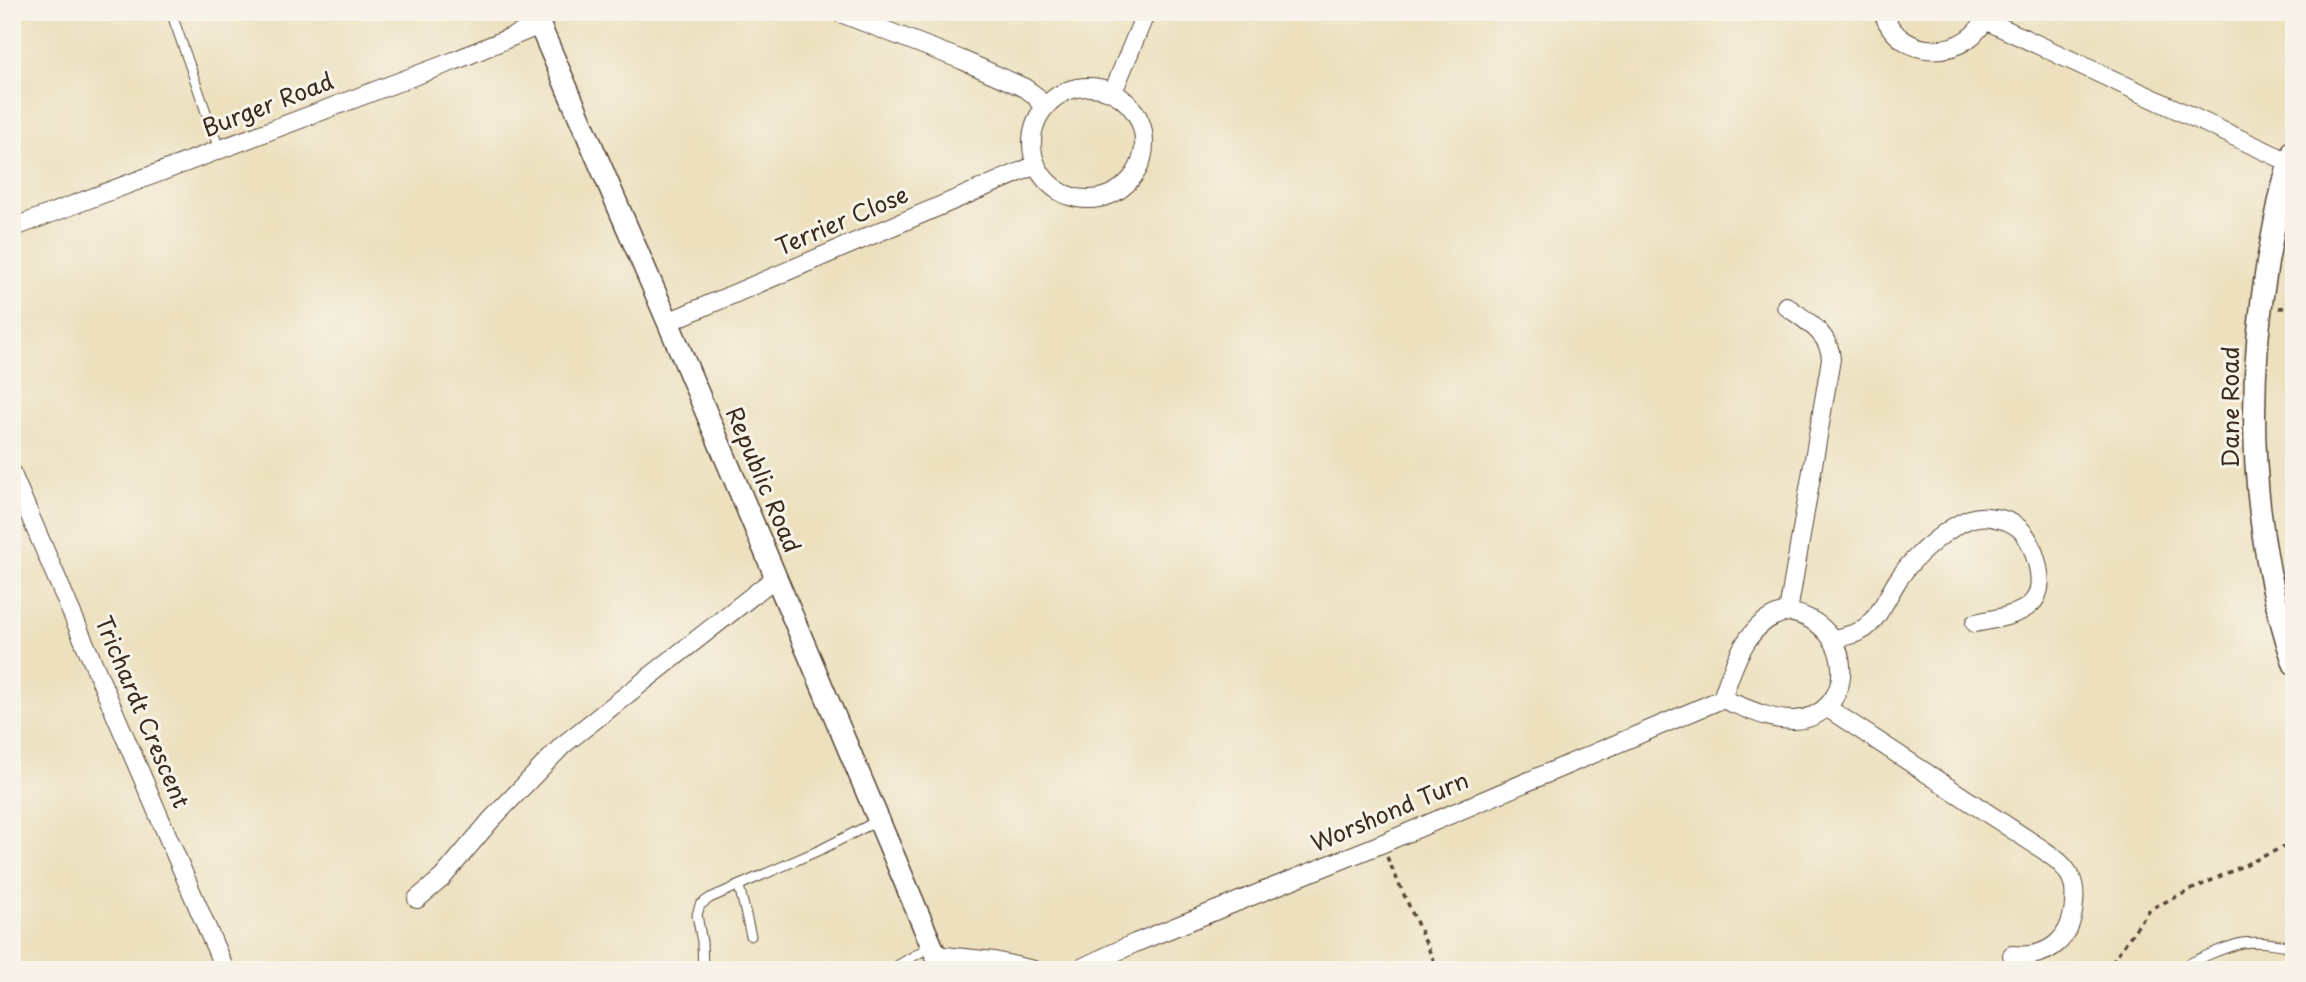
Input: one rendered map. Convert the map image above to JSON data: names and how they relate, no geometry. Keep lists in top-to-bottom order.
{
  "streets": {
    "street": [
      "Burger Road",
      "Terrier Close",
      "Dane Road",
      "Republic Road",
      "Trichardt Crescent",
      "Worshond Turn"
    ]
  },
  "crossings": [
    ["Burger Road", "Republic Road"],
    ["Terrier Close", "Republic Road"]
  ]
}
